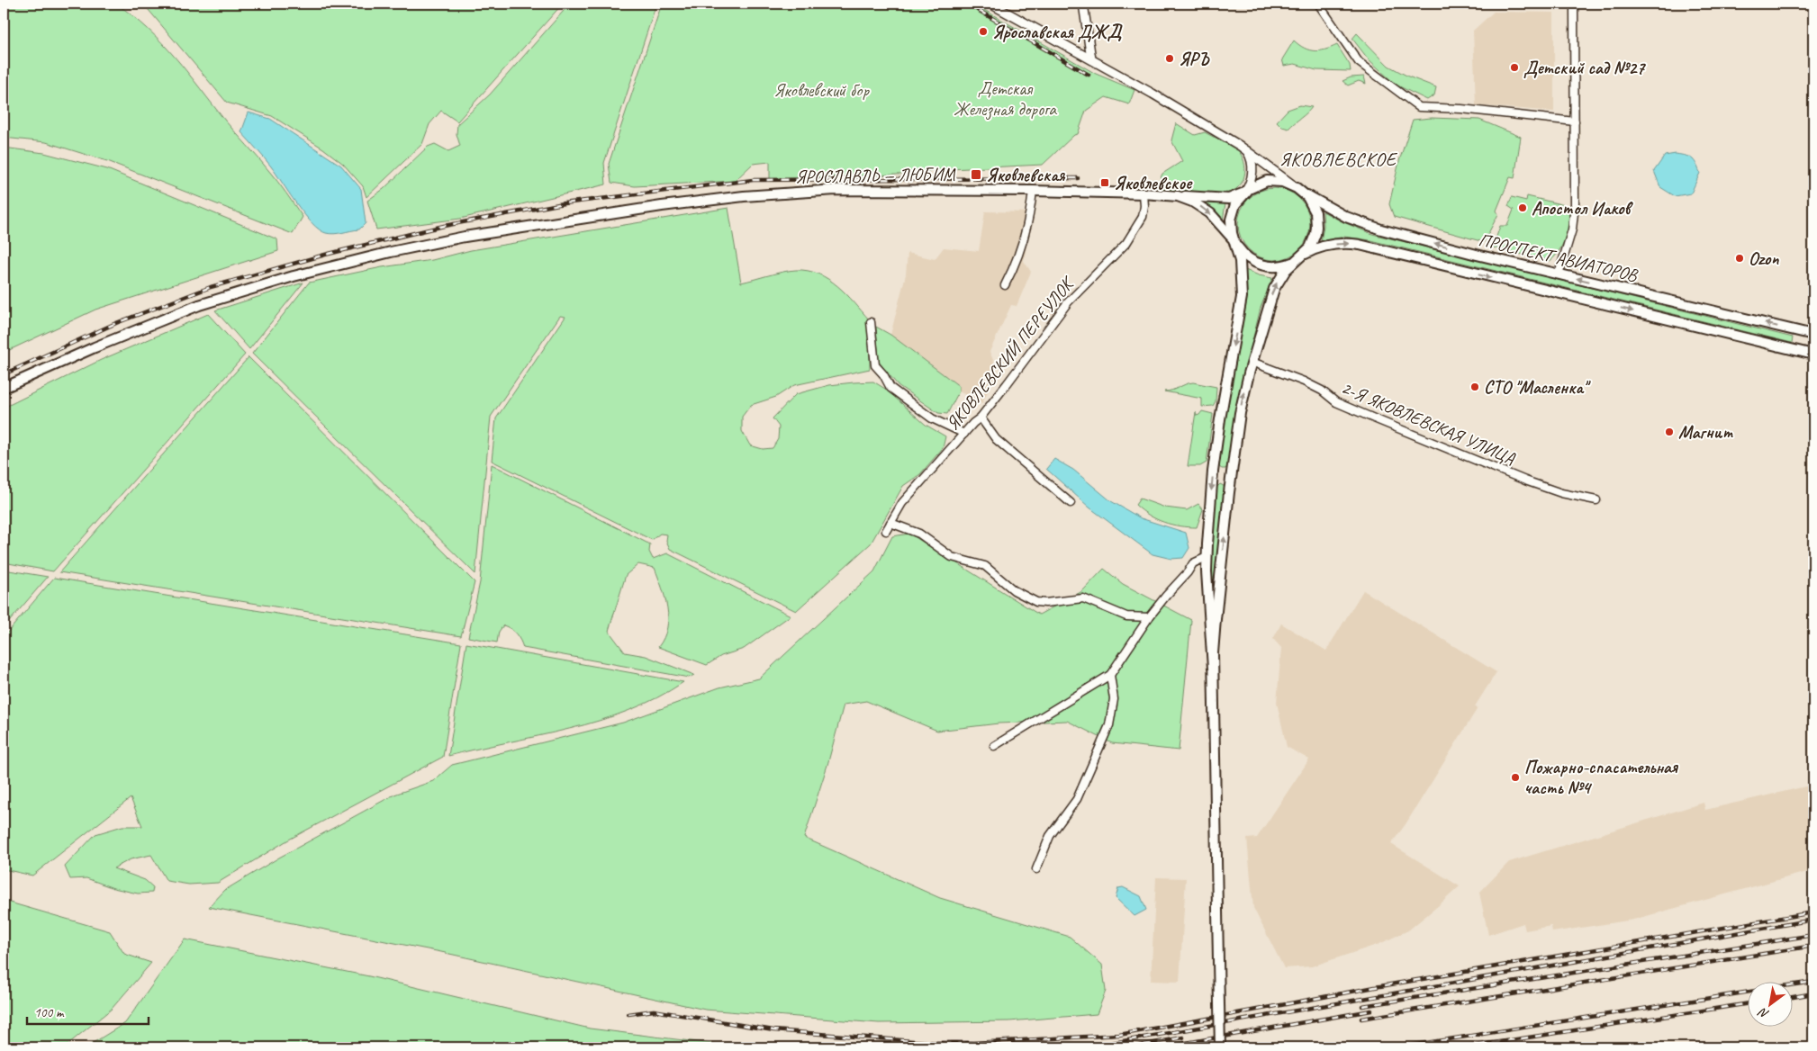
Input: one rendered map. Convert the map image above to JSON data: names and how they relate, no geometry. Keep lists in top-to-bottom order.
{
  "streets": {
    "main road": ["ЯРОСЛАВЛЬ — ЛЮБИМ", "ПРОСПЕКТ АВИАТОРОВ"],
    "street": ["ЯКОВЛЕВСКИЙ ПЕРЕУЛОК", "2-Я ЯКОВЛЕВСКАЯ УЛИЦА"]
  },
  "crossings": [
    ["ЯРОСЛАВЛЬ — ЛЮБИМ", "ПРОСПЕКТ АВИАТОРОВ"],
    ["ЯРОСЛАВЛЬ — ЛЮБИМ", "ЯКОВЛЕВСКИЙ ПЕРЕУЛОК"]
  ],
  "districts": ["ЯКОВЛЕВСКОЕ"],
  "parks": ["Детская Железная дорога", "Яковлевский бор"],
  "places": {
    "other": [
      "Ярославская ДЖД",
      "ЯРЪ",
      "Детский сад №27",
      "Апостол Иаков",
      "Ozon",
      "СТО \"Масленка\"",
      "Магнит",
      "Пожарно-спасательная часть №4"
    ],
    "transit": ["Яковлевская", "Яковлевское"]
  },
  "scale_bar": "100 m",
  "north": "bottom left"
}
